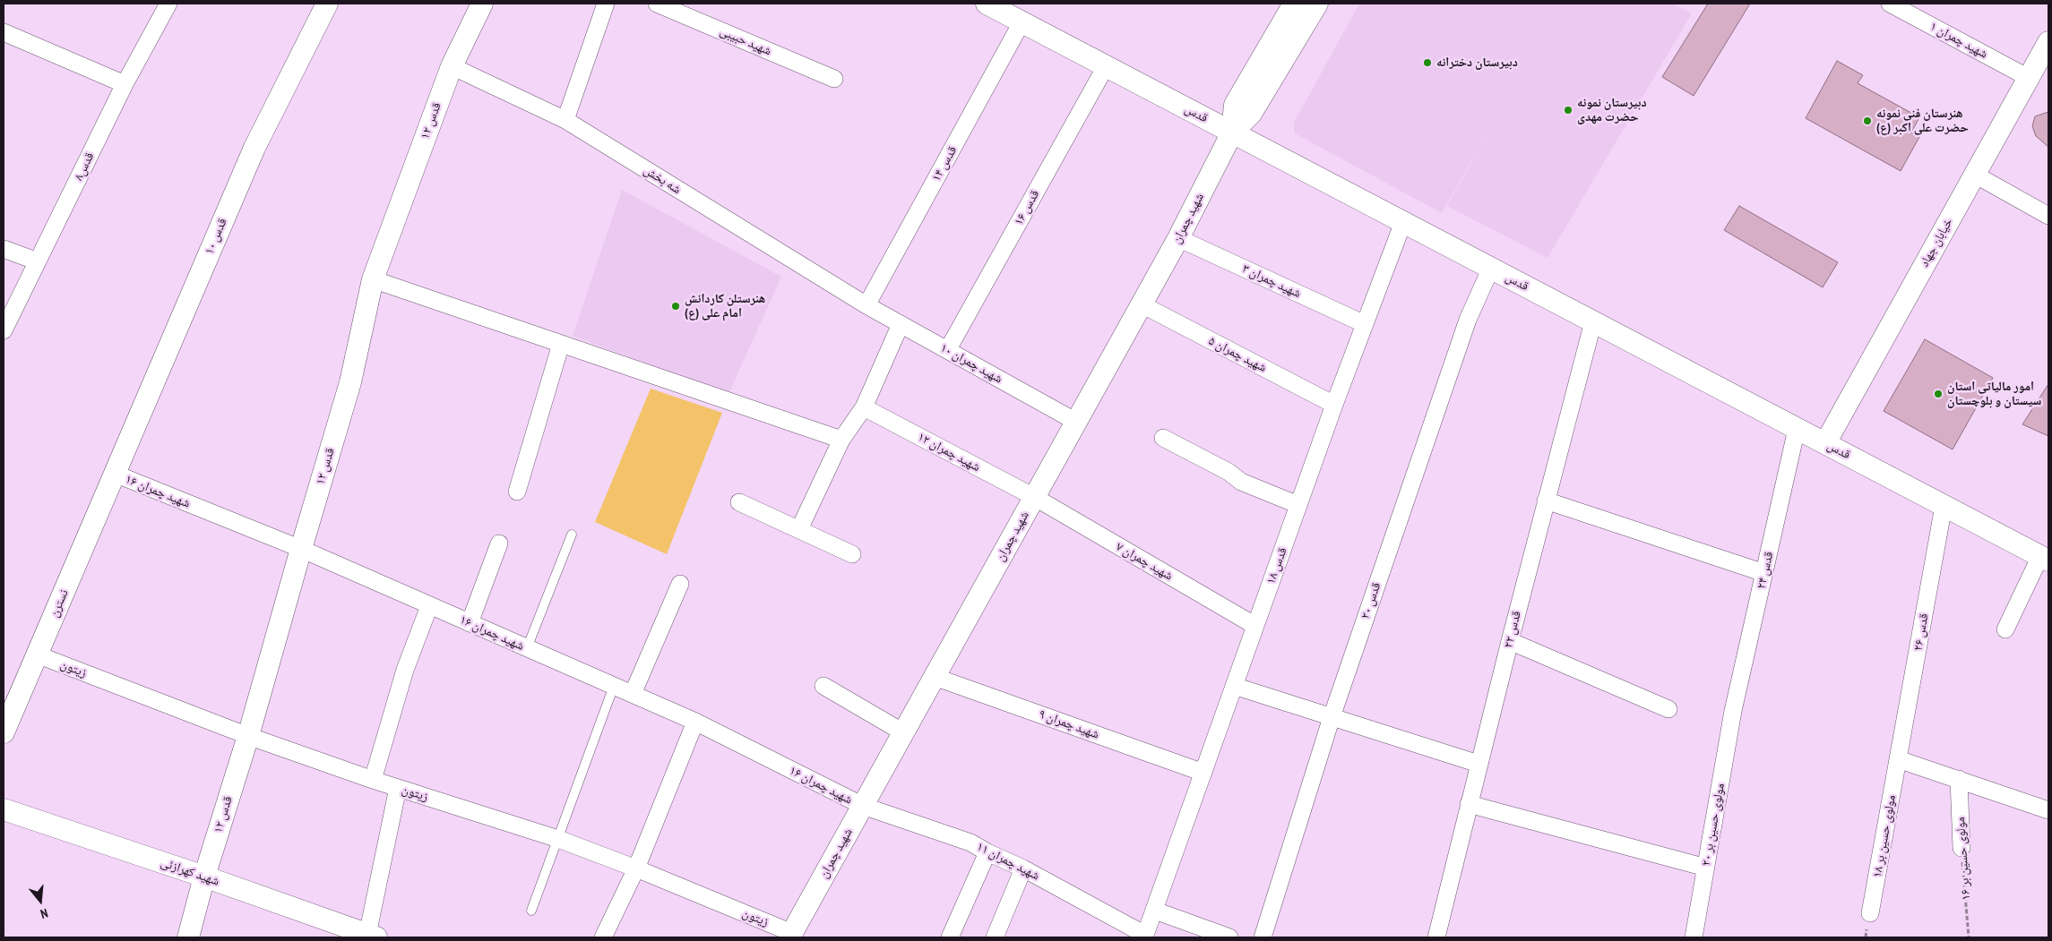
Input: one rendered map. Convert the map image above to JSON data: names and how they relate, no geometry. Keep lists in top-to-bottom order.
{
  "streets": {
    "street": [
      "شهید چمران ۱",
      "شهید حبیبی",
      "قدس",
      "قدس ۱۲",
      "قدس ۱۴",
      "قدس۸",
      "شه بخش",
      "قدس ۱۶",
      "شهید چمران",
      "قدس ۱۰",
      "خیابان جهاد",
      "شهید چمران ۳",
      "شهید چمران ۵",
      "شهید چمران ۱۰",
      "شهید چمران ۱۲",
      "شهید چمران ۱۶",
      "شهید چمران ۷",
      "قدس ۱۸",
      "قدس ۲۴",
      "قدس ۲۰",
      "نسترن",
      "قدس ۲۲",
      "قدس ۲۶",
      "زیتون",
      "شهید چمران ۹",
      "مولوی حسین بر ۲۰",
      "مولوی حسین بر ۱۸",
      "مولوی حسین بر ۱۶",
      "شهید چمران ۱۱",
      "شهید کهرازئی"
    ]
  },
  "crossings": [
    ["شهید چمران ۱", "خیابان جهاد"],
    ["قدس", "قدس ۱۴"],
    ["قدس", "قدس ۱۶"],
    ["قدس", "شهید چمران"],
    ["قدس", "خیابان جهاد"],
    ["قدس", "قدس ۱۸"],
    ["قدس", "قدس ۲۴"],
    ["قدس", "قدس ۲۰"],
    ["قدس", "قدس ۲۲"],
    ["قدس", "قدس ۲۶"],
    ["قدس ۱۲", "شه بخش"],
    ["قدس ۱۲", "شهید چمران ۱۶"],
    ["قدس ۱۲", "زیتون"],
    ["قدس ۱۲", "شهید کهرازئی"],
    ["قدس ۱۴", "شه بخش"],
    ["قدس ۱۴", "شهید چمران ۱۰"],
    ["شه بخش", "شهید چمران ۱۰"],
    ["قدس ۱۶", "شهید چمران ۱۰"],
    ["شهید چمران", "شهید چمران ۳"],
    ["شهید چمران", "شهید چمران ۵"],
    ["شهید چمران", "شهید چمران ۱۰"],
    ["شهید چمران", "شهید چمران ۱۲"],
    ["شهید چمران", "شهید چمران ۱۶"],
    ["شهید چمران", "شهید چمران ۷"],
    ["شهید چمران", "زیتون"],
    ["شهید چمران", "شهید چمران ۹"],
    ["شهید چمران", "شهید چمران ۱۱"],
    ["قدس ۱۰", "شهید چمران ۱۶"],
    ["قدس ۱۰", "نسترن"],
    ["شهید چمران ۳", "قدس ۱۸"],
    ["شهید چمران ۵", "قدس ۱۸"],
    ["شهید چمران ۱۲", "شهید چمران ۷"],
    ["شهید چمران ۱۶", "نسترن"],
    ["شهید چمران ۱۶", "شهید چمران ۱۱"],
    ["شهید چمران ۷", "قدس ۱۸"],
    ["قدس ۱۸", "شهید چمران ۹"],
    ["قدس ۱۸", "شهید چمران ۱۱"],
    ["قدس ۲۴", "مولوی حسین بر ۲۰"],
    ["نسترن", "زیتون"],
    ["قدس ۲۶", "مولوی حسین بر ۱۸"]
  ],
  "places": [
    "دبیرستان دخترانه",
    "دبیرستان نمونه حضرت مهدی",
    "هنرستان فنی نمونه حضرت علی اکبر (ع)",
    "هنرستلن کاردانش امام علی (ع)",
    "امور مالیاتی استان سیستان و بلوچستان"
  ],
  "north": "bottom"
}
